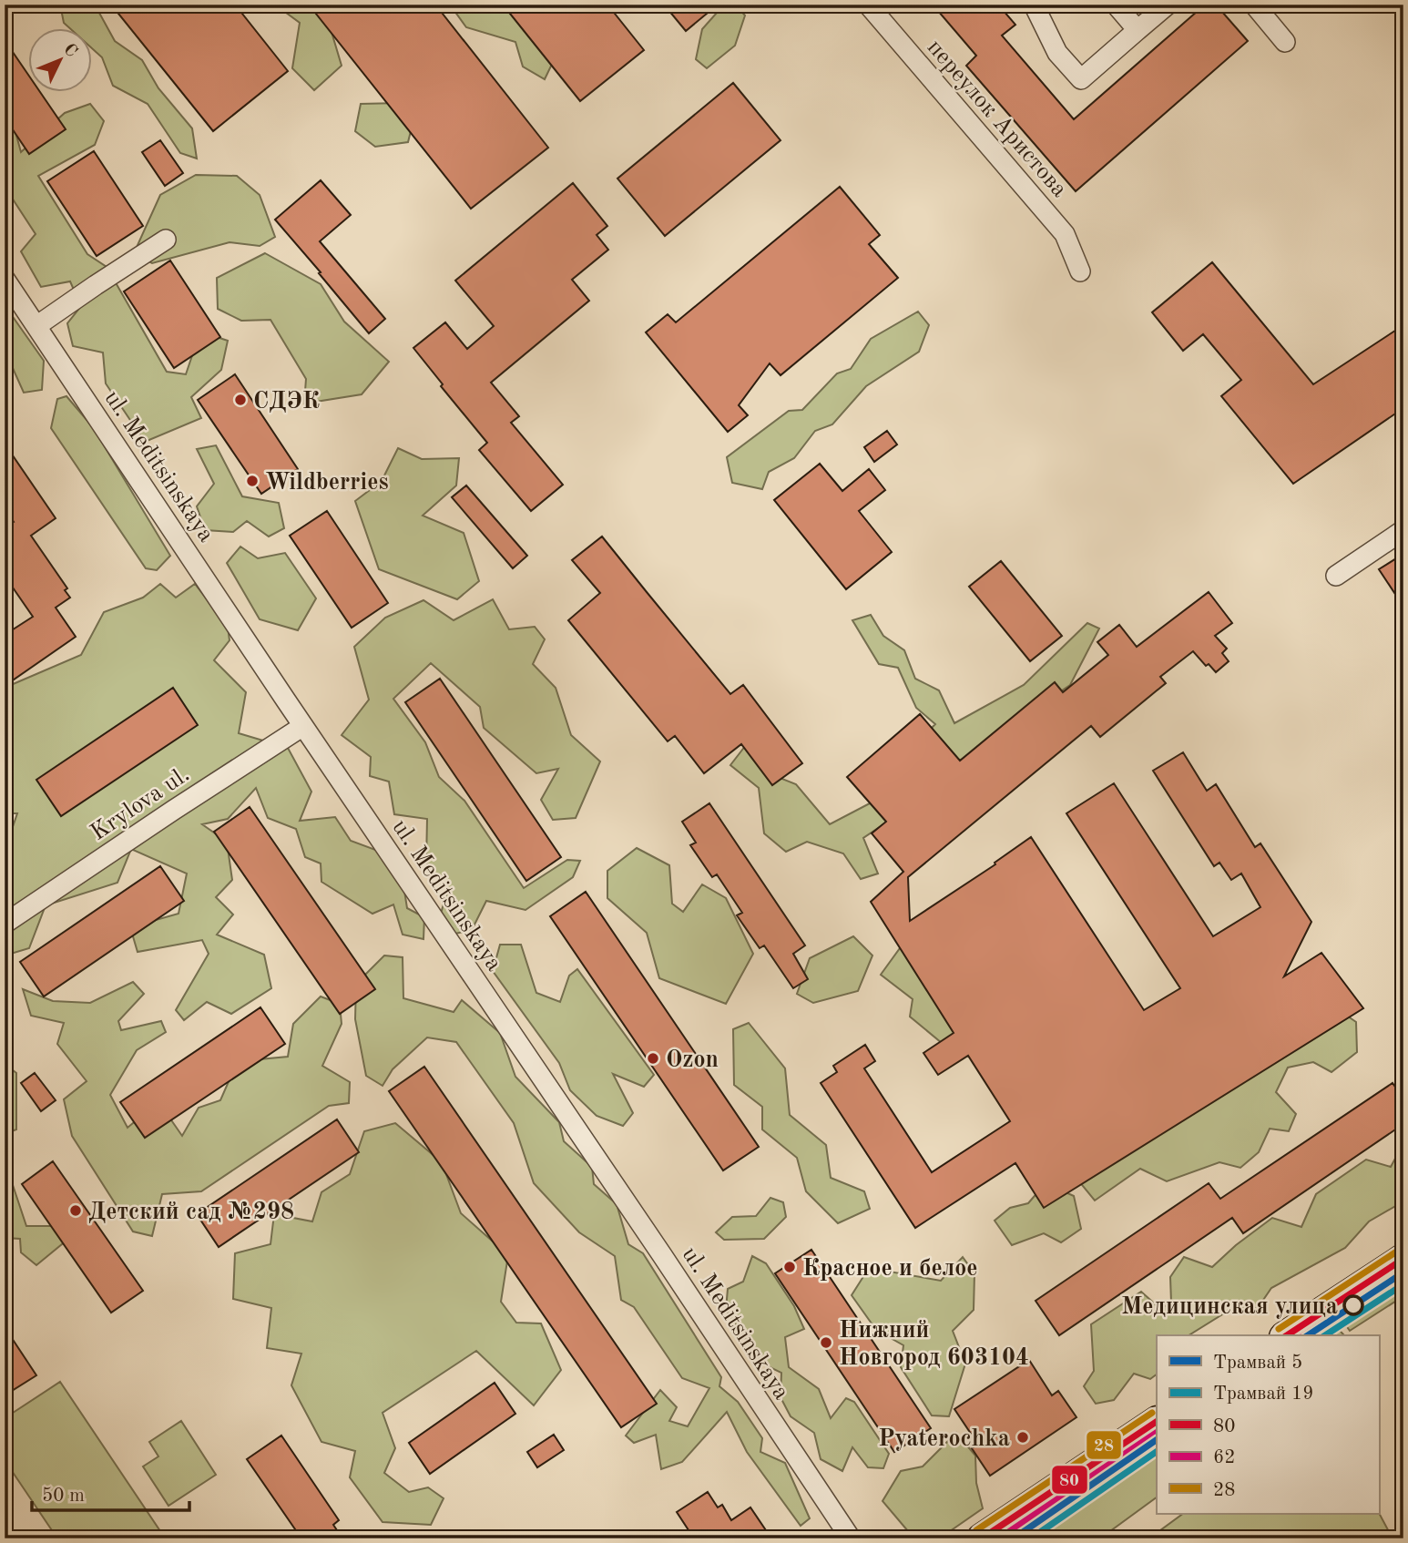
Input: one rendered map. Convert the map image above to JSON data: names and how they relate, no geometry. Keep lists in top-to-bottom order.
{
  "streets": {
    "street": ["переулок Аристова", "ul. Meditsinskaya", "Krylova ul."]
  },
  "crossings": [
    ["ul. Meditsinskaya", "Krylova ul."]
  ],
  "places": [
    "СДЭК",
    "Wildberries",
    "Ozon",
    "Детский сад №298",
    "Красное и белое",
    "Медицинская улица",
    "Нижний Новгород 603104",
    "Pyaterochka"
  ],
  "lines": [
    "transit line 28",
    "transit line 80",
    "transit line 62",
    "tram line 5",
    "tram line 19"
  ],
  "legend": [
    "Трамвай 5",
    "Трамвай 19",
    "80",
    "62",
    "28"
  ],
  "scale_bar": "50 m",
  "north": "top right"
}
